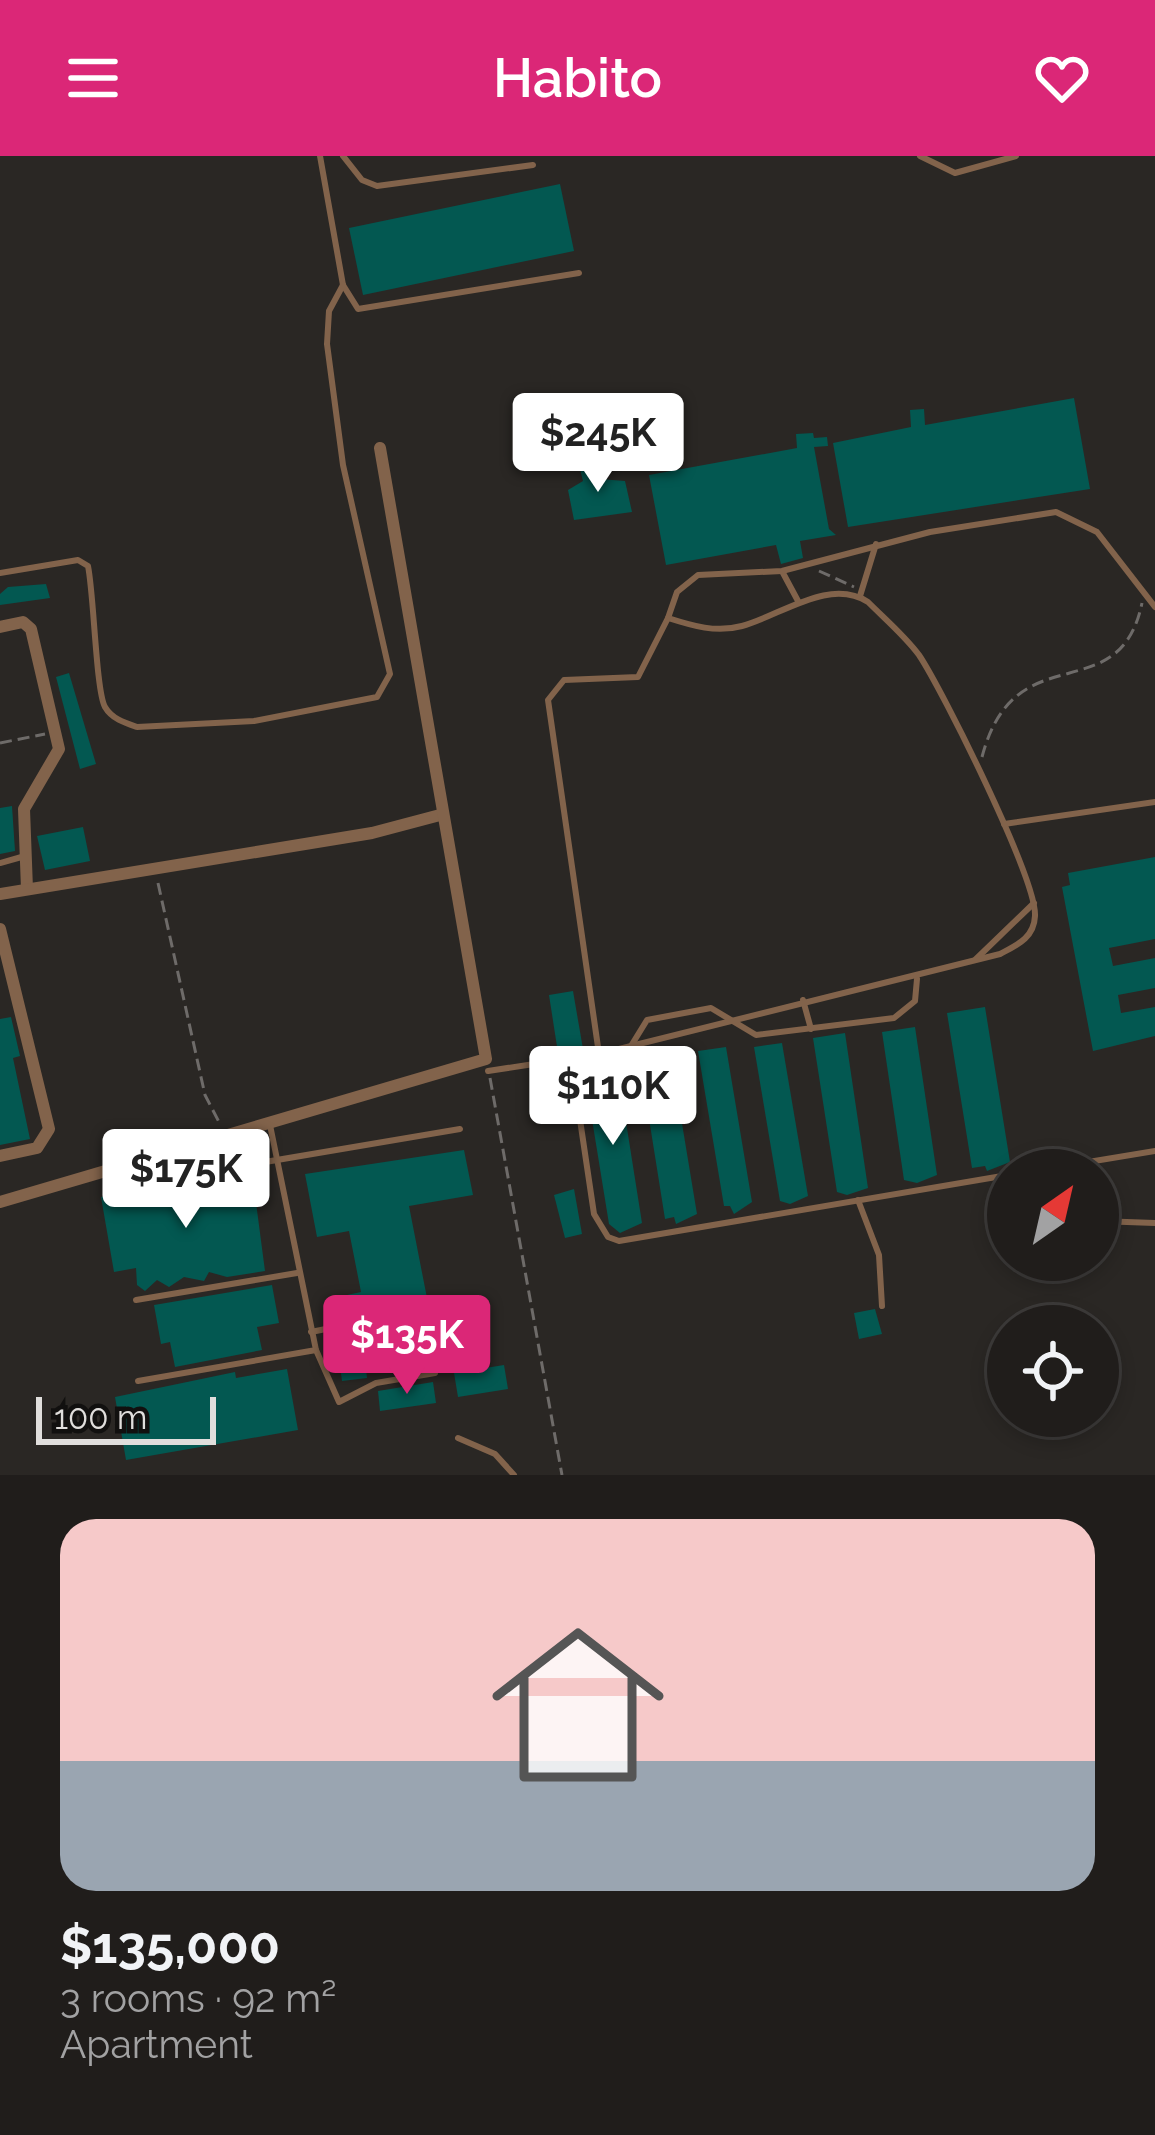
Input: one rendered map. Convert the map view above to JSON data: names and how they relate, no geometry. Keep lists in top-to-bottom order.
{
  "scale_bar": "100 m",
  "north": "top right",
  "page": {
    "header": "Habito",
    "price": [
      "$245K",
      "$110K",
      "$175K",
      "$135K"
    ],
    "scale": "100 m",
    "list": [
      {
        "name": "$135,000",
        "note": "3 rooms · 92 m² · Apartment"
      }
    ]
  }
}
